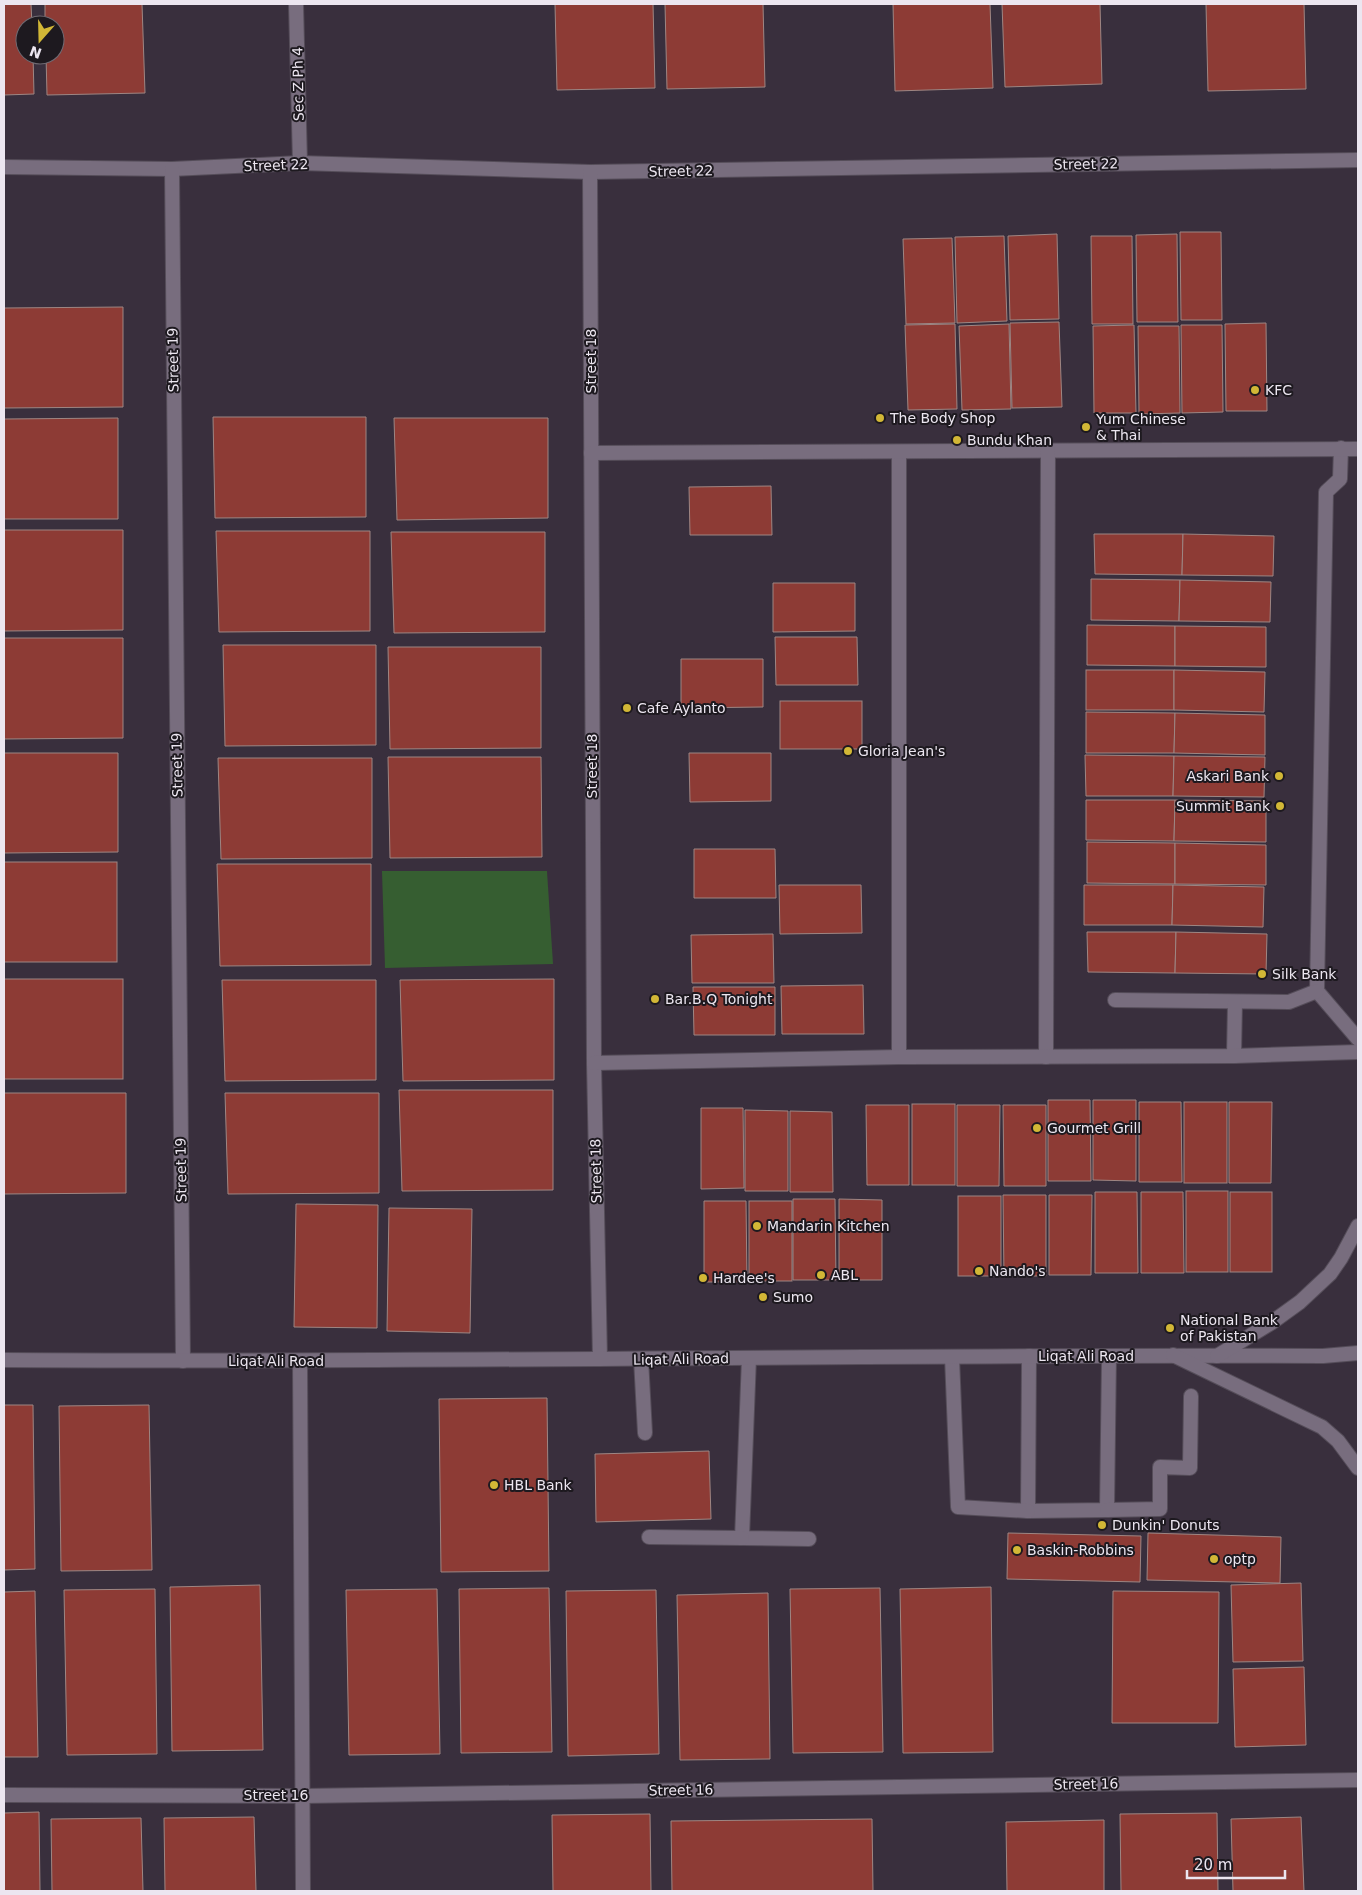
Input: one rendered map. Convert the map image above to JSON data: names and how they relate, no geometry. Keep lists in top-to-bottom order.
{
  "streets": {
    "street": [
      "Sec Z Ph 4",
      "Street 22",
      "Street 19",
      "Street 18",
      "Liqat Ali Road",
      "Street 16"
    ]
  },
  "crossings": [
    ["Sec Z Ph 4", "Street 22"],
    ["Street 22", "Street 19"],
    ["Street 22", "Street 18"],
    ["Street 19", "Liqat Ali Road"],
    ["Street 18", "Liqat Ali Road"]
  ],
  "places": [
    "KFC",
    "The Body Shop",
    "Yum Chinese & Thai",
    "Bundu Khan",
    "Cafe Aylanto",
    "Gloria Jean's",
    "Askari Bank",
    "Summit Bank",
    "Silk Bank",
    "Bar.B.Q Tonight",
    "Gourmet Grill",
    "Mandarin Kitchen",
    "Nando's",
    "ABL",
    "Hardee's",
    "Sumo",
    "National Bank of Pakistan",
    "HBL Bank",
    "Dunkin' Donuts",
    "Baskin-Robbins",
    "optp"
  ],
  "scale_bar": "20 m",
  "north": "bottom"
}
